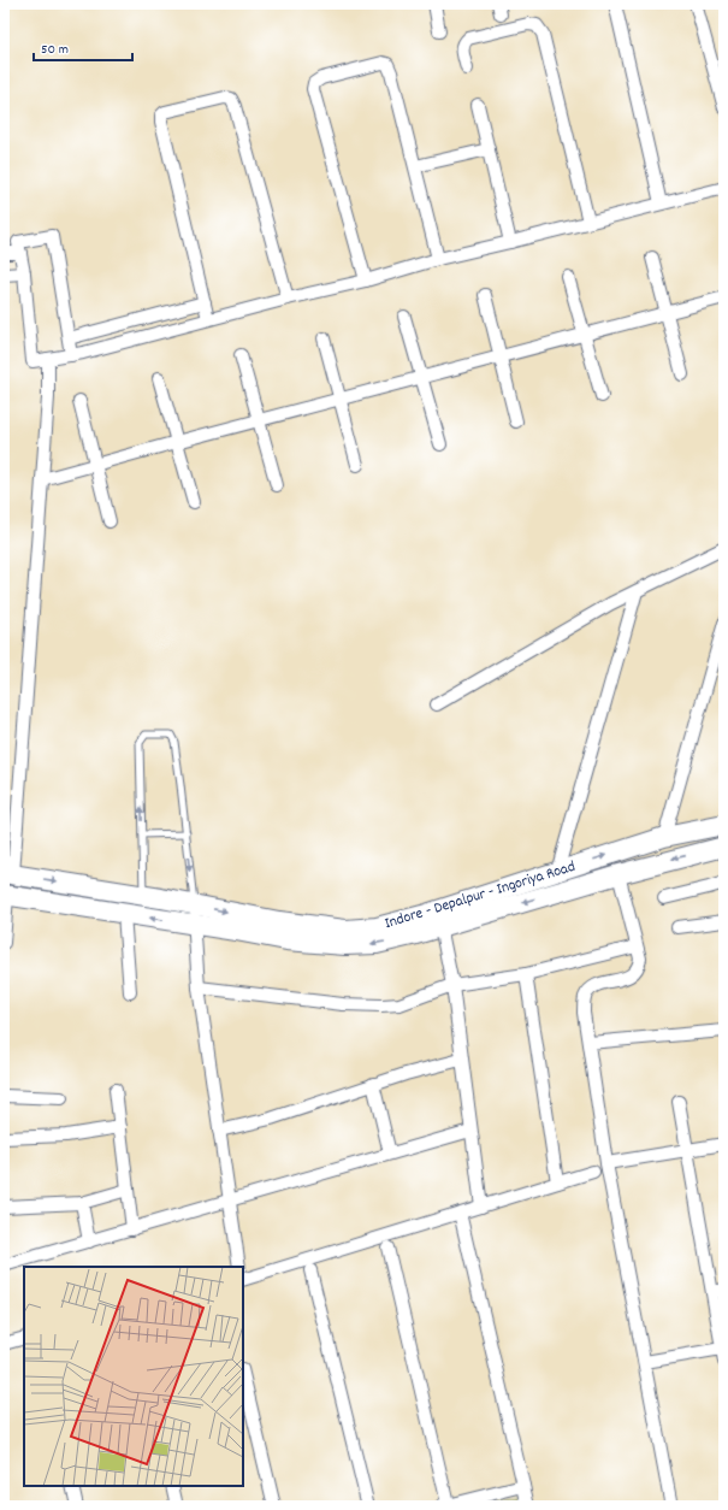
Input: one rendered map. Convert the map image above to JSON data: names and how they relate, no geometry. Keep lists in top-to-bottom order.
{
  "streets": {
    "main road": ["Indore - Depalpur - Ingoriya Road"]
  },
  "scale_bar": "50 m"
}
